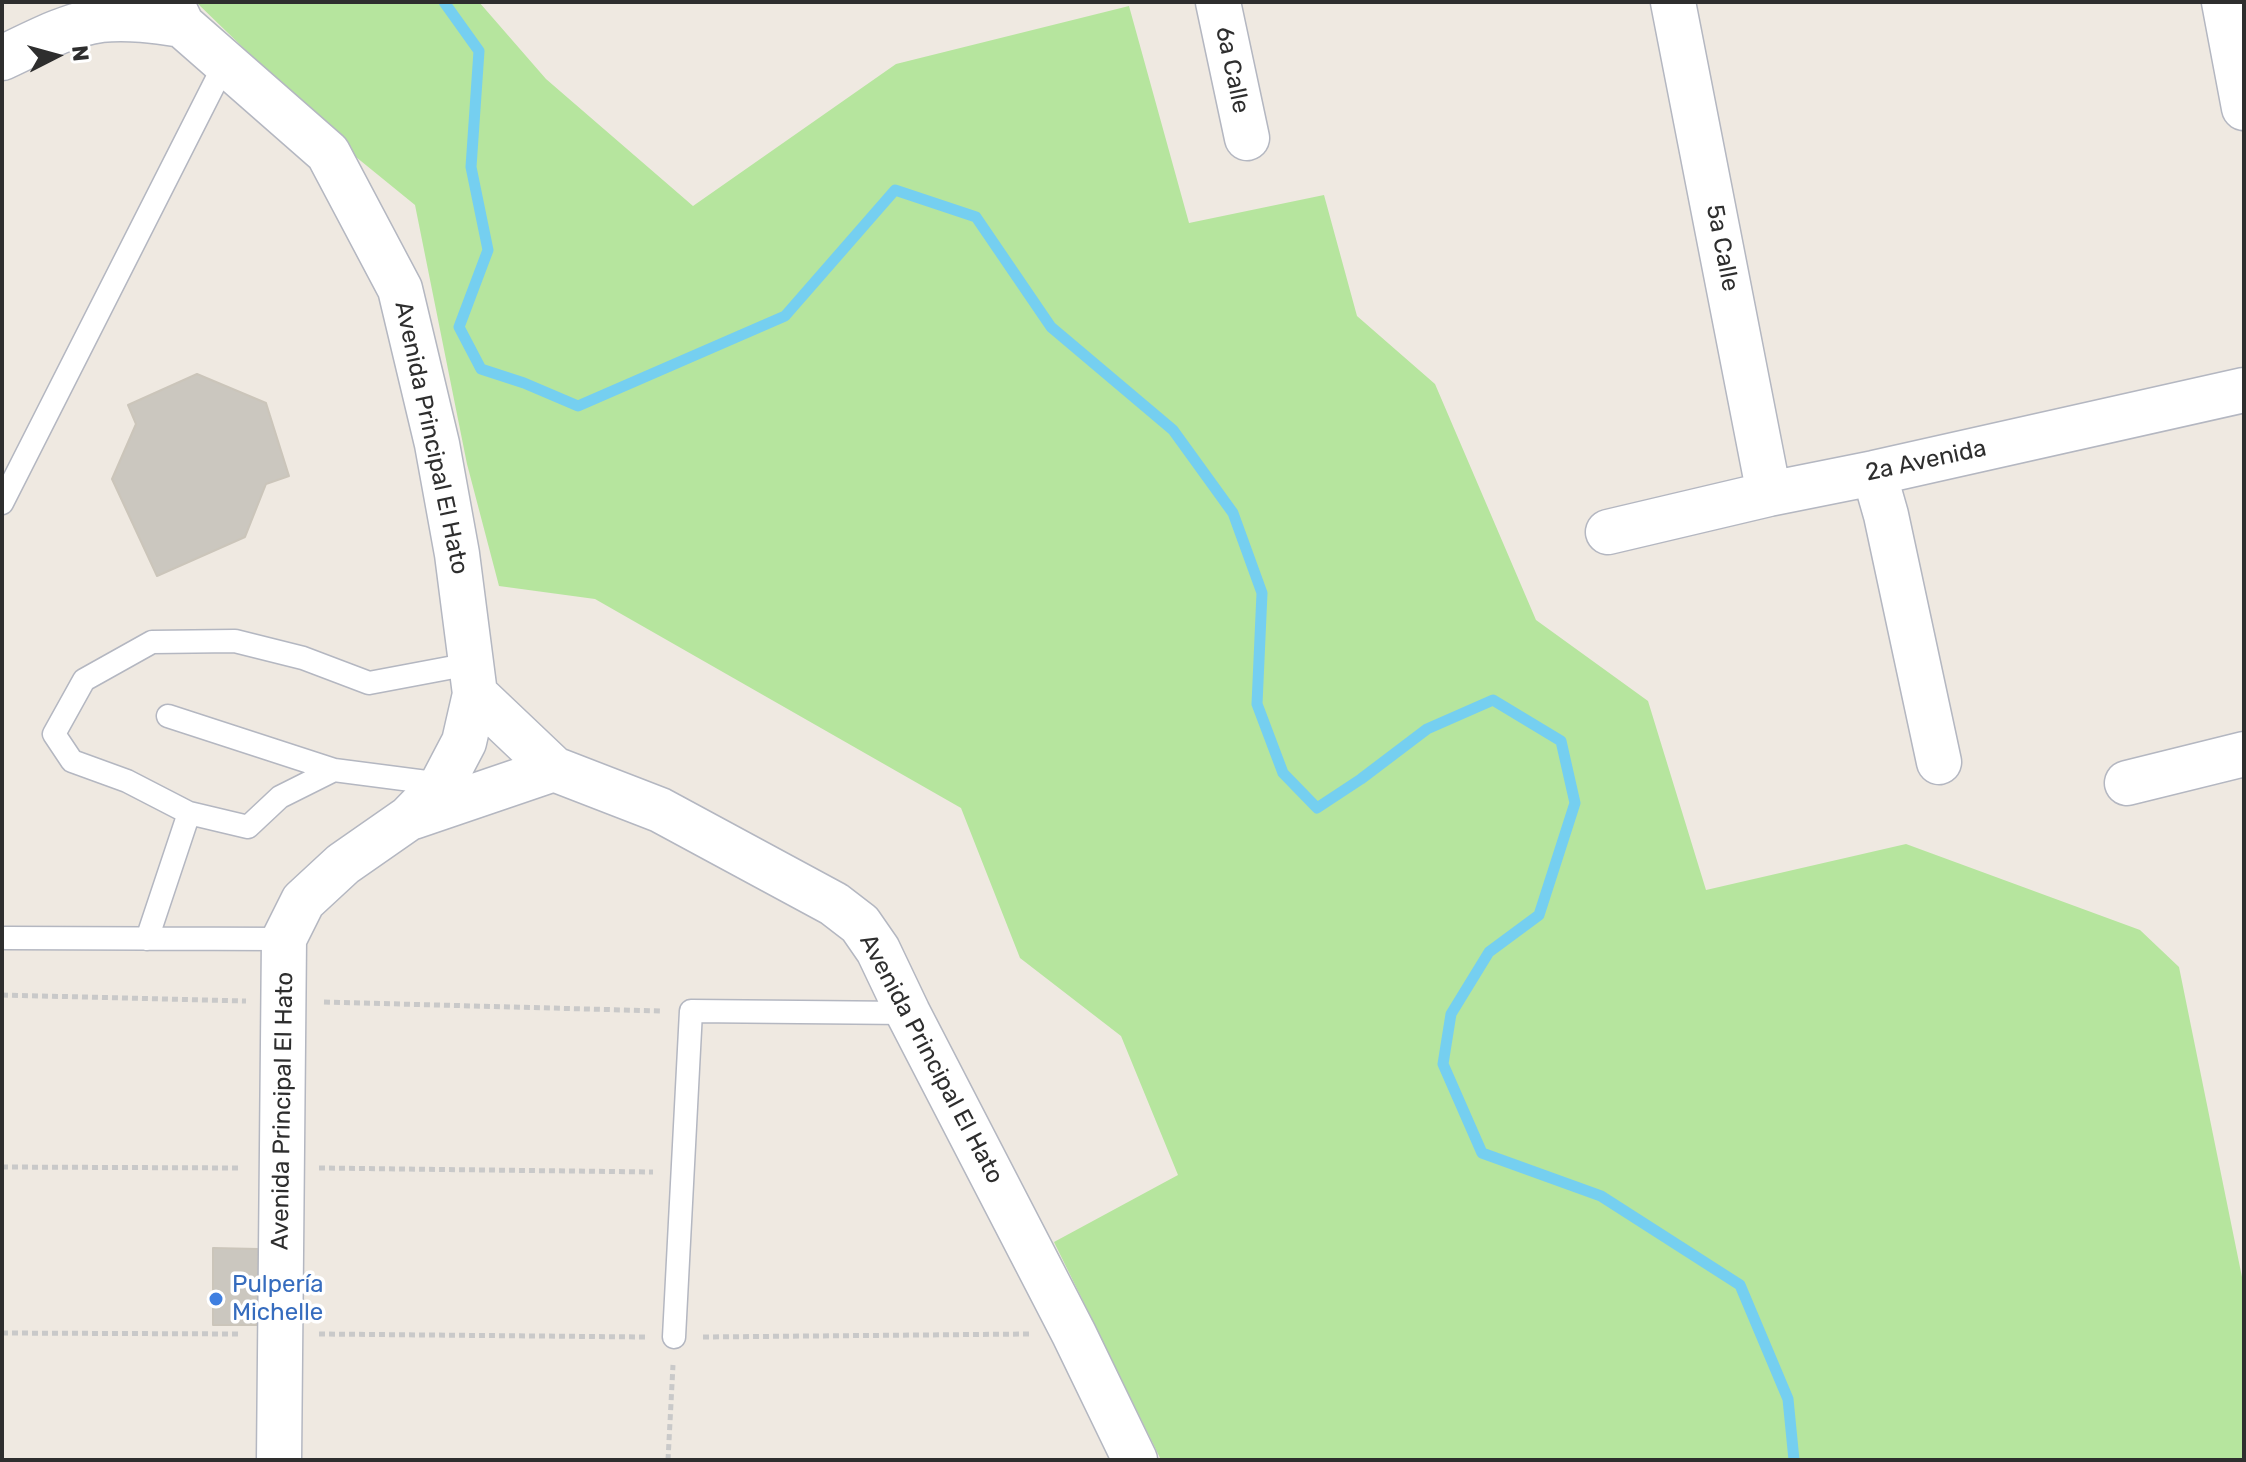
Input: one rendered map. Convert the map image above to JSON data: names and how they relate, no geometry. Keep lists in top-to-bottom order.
{
  "streets": {
    "street": [
      "6a Calle",
      "5a Calle",
      "Avenida Principal El Hato",
      "2a Avenida"
    ]
  },
  "crossings": [
    ["5a Calle", "2a Avenida"]
  ],
  "places": ["Pulpería Michelle"],
  "north": "right"
}
